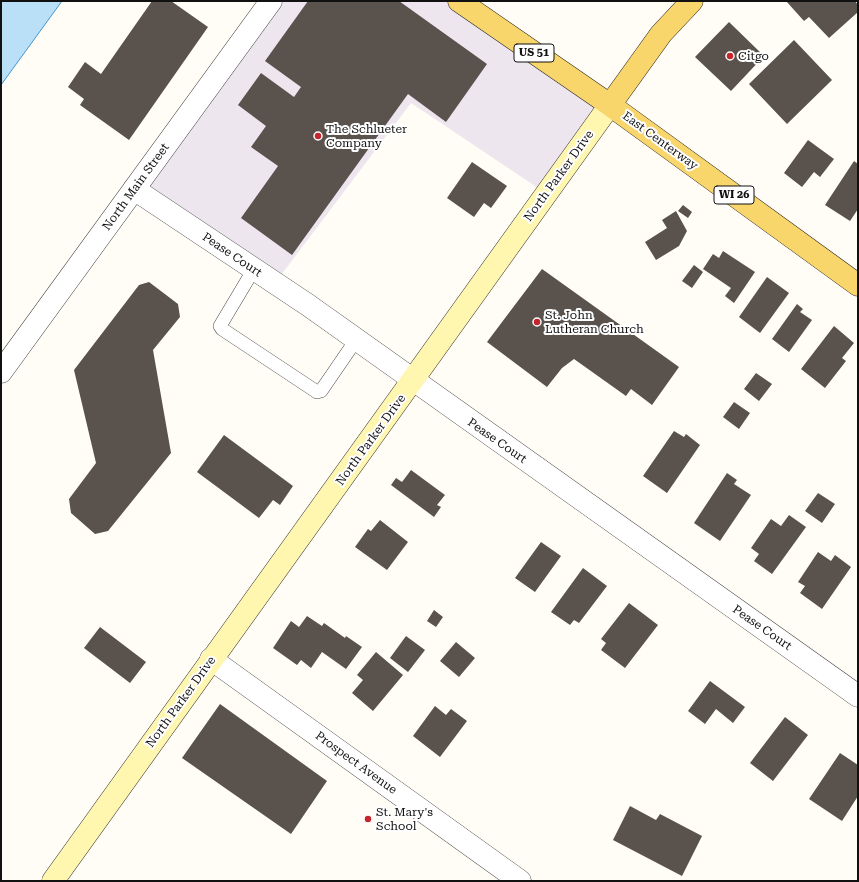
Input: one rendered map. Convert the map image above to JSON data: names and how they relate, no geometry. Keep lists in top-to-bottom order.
{
  "streets": {
    "main road": [
      "US 51",
      "East Centerway",
      "North Parker Drive",
      "WI 26"
    ],
    "street": ["North Main Street", "Pease Court", "Prospect Avenue"]
  },
  "crossings": [
    ["East Centerway", "North Parker Drive"],
    ["North Parker Drive", "Pease Court"],
    ["North Parker Drive", "Prospect Avenue"],
    ["North Main Street", "Pease Court"]
  ],
  "places": [
    "Citgo",
    "The Schlueter Company",
    "St. John Lutheran Church",
    "St. Mary's School"
  ]
}
